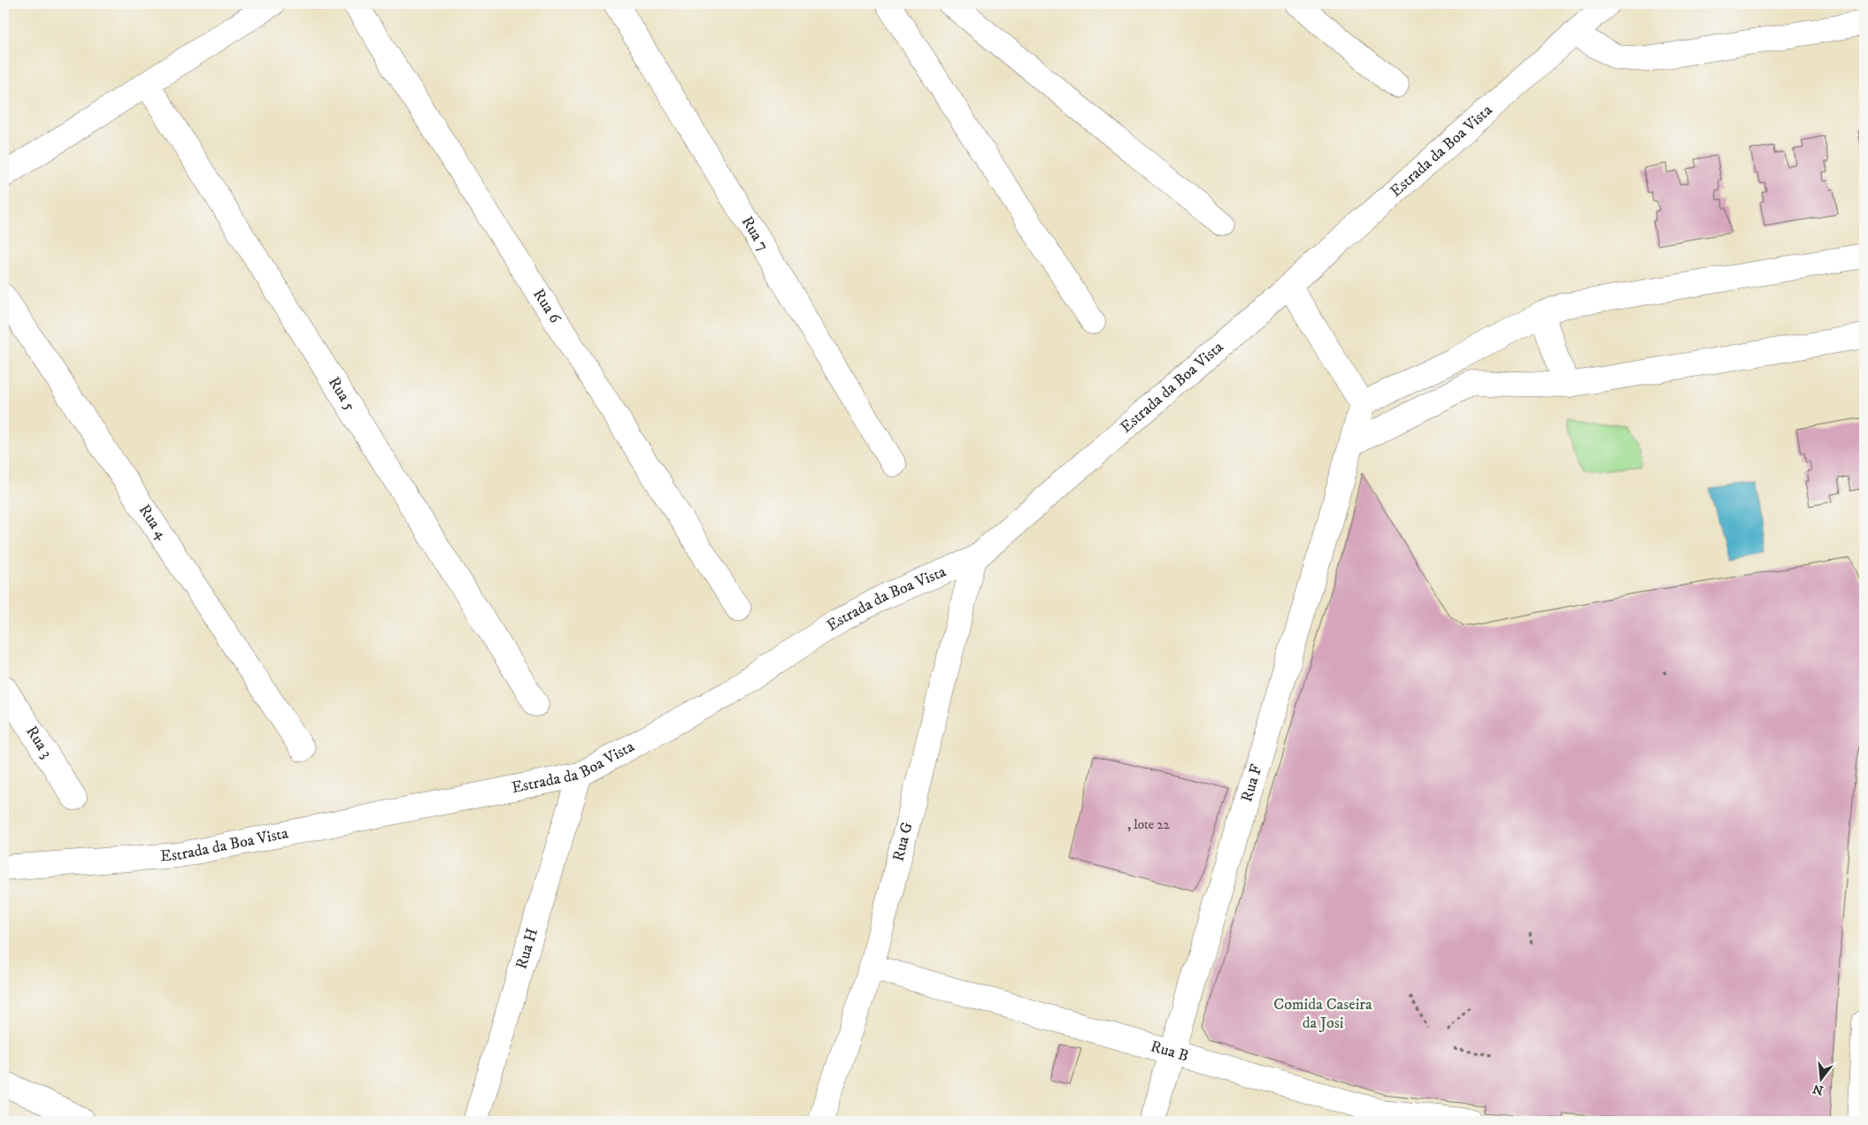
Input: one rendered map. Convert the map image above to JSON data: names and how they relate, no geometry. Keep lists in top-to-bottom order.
{
  "streets": {
    "street": [
      "Estrada da Boa Vista",
      "Rua 7",
      "Rua 6",
      "Rua 5",
      "Rua 4",
      "Rua 3",
      "Rua F",
      "Rua G",
      "Rua H",
      "Rua B"
    ]
  },
  "crossings": [
    ["Estrada da Boa Vista", "Rua G"],
    ["Estrada da Boa Vista", "Rua H"],
    ["Rua F", "Rua B"],
    ["Rua G", "Rua B"]
  ],
  "parks": ["Comida Caseira da Josi"],
  "house_numbers": [", lote 22"],
  "north": "bottom"
}
